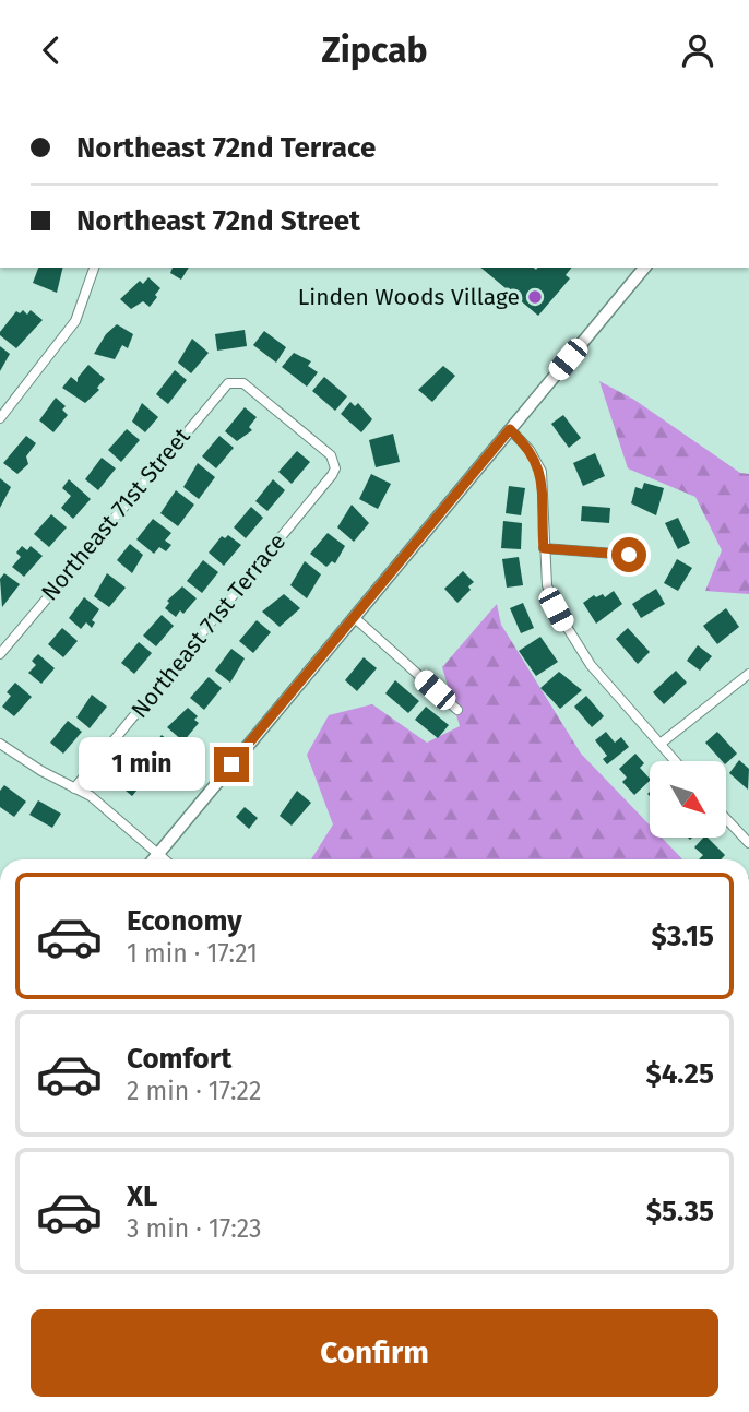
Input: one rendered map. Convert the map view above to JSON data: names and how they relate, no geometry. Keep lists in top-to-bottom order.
{
  "streets": {
    "street": ["Northeast 71st Street", "Northeast 71st Terrace"]
  },
  "crossings": [
    ["Northeast 71st Street", "Northeast 71st Terrace"]
  ],
  "places": ["Linden Woods Village"],
  "north": "bottom right",
  "page": {
    "header": "Zipcab",
    "banner": ["Northeast 72nd Terrace", "Northeast 72nd Street"],
    "bubble": "1 min",
    "list": [
      {
        "name": "Economy",
        "note": "1 min · 17:21",
        "value": "$3.15"
      },
      {
        "name": "Comfort",
        "note": "2 min · 17:22",
        "value": "$4.25"
      },
      {
        "name": "XL",
        "note": "3 min · 17:23",
        "value": "$5.35"
      }
    ],
    "buttons": "Confirm"
  }
}
